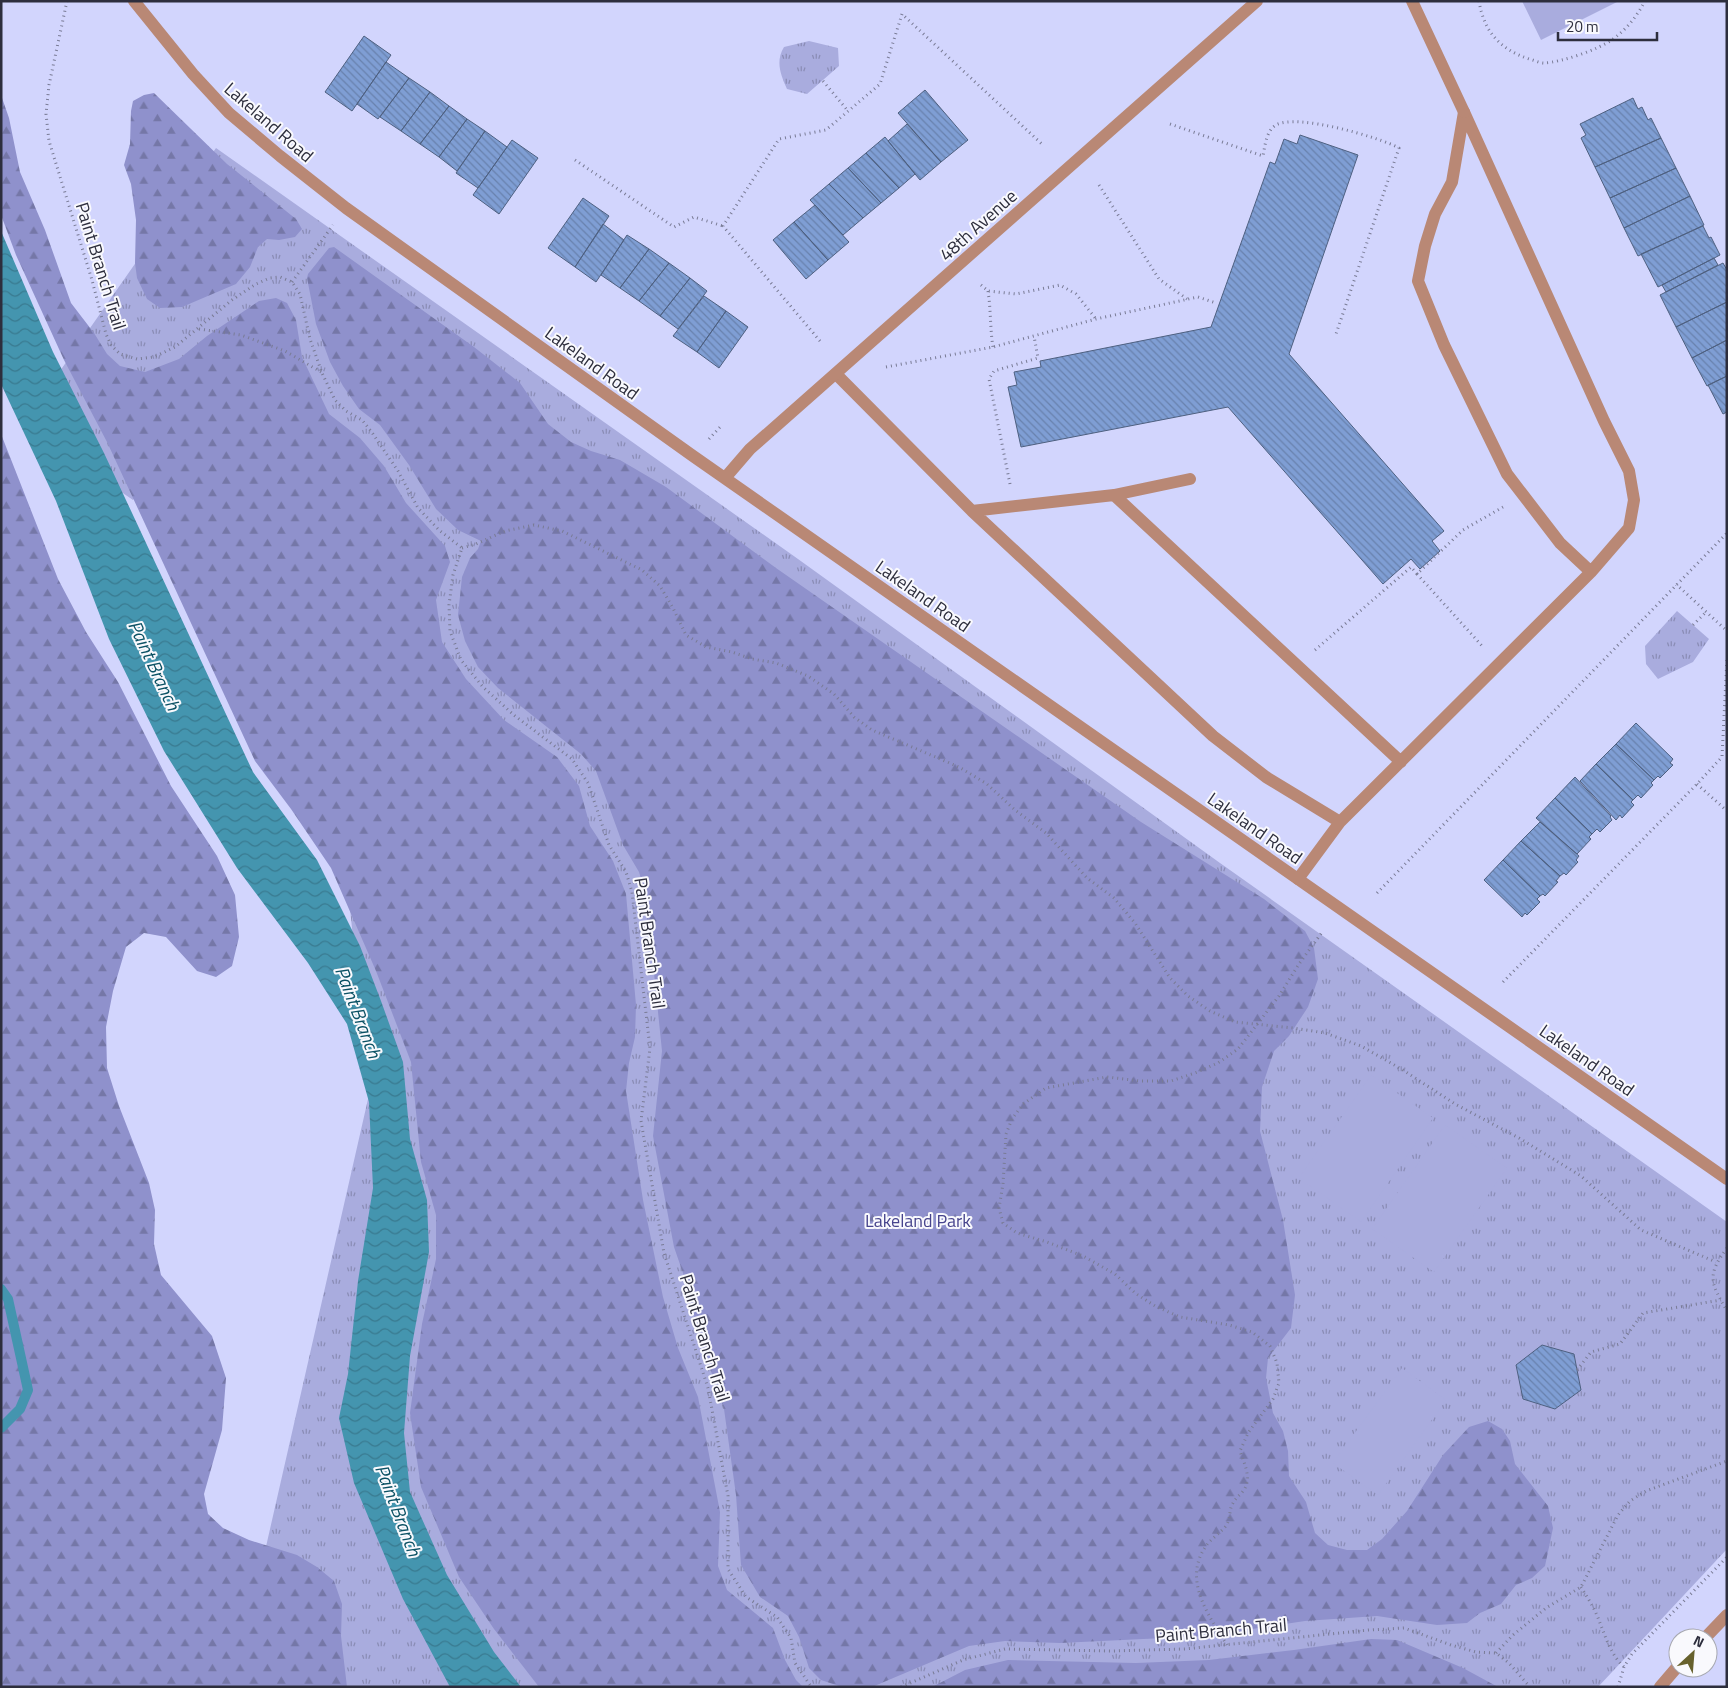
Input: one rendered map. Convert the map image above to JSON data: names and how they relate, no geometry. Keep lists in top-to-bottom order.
{
  "streets": {
    "street": ["Lakeland Road", "48th Avenue"],
    "path": ["Paint Branch Trail"]
  },
  "crossings": [
    ["Lakeland Road", "48th Avenue"]
  ],
  "water": ["Paint Branch"],
  "parks": ["Lakeland Park"],
  "scale_bar": "20 m",
  "north": "top right"
}
